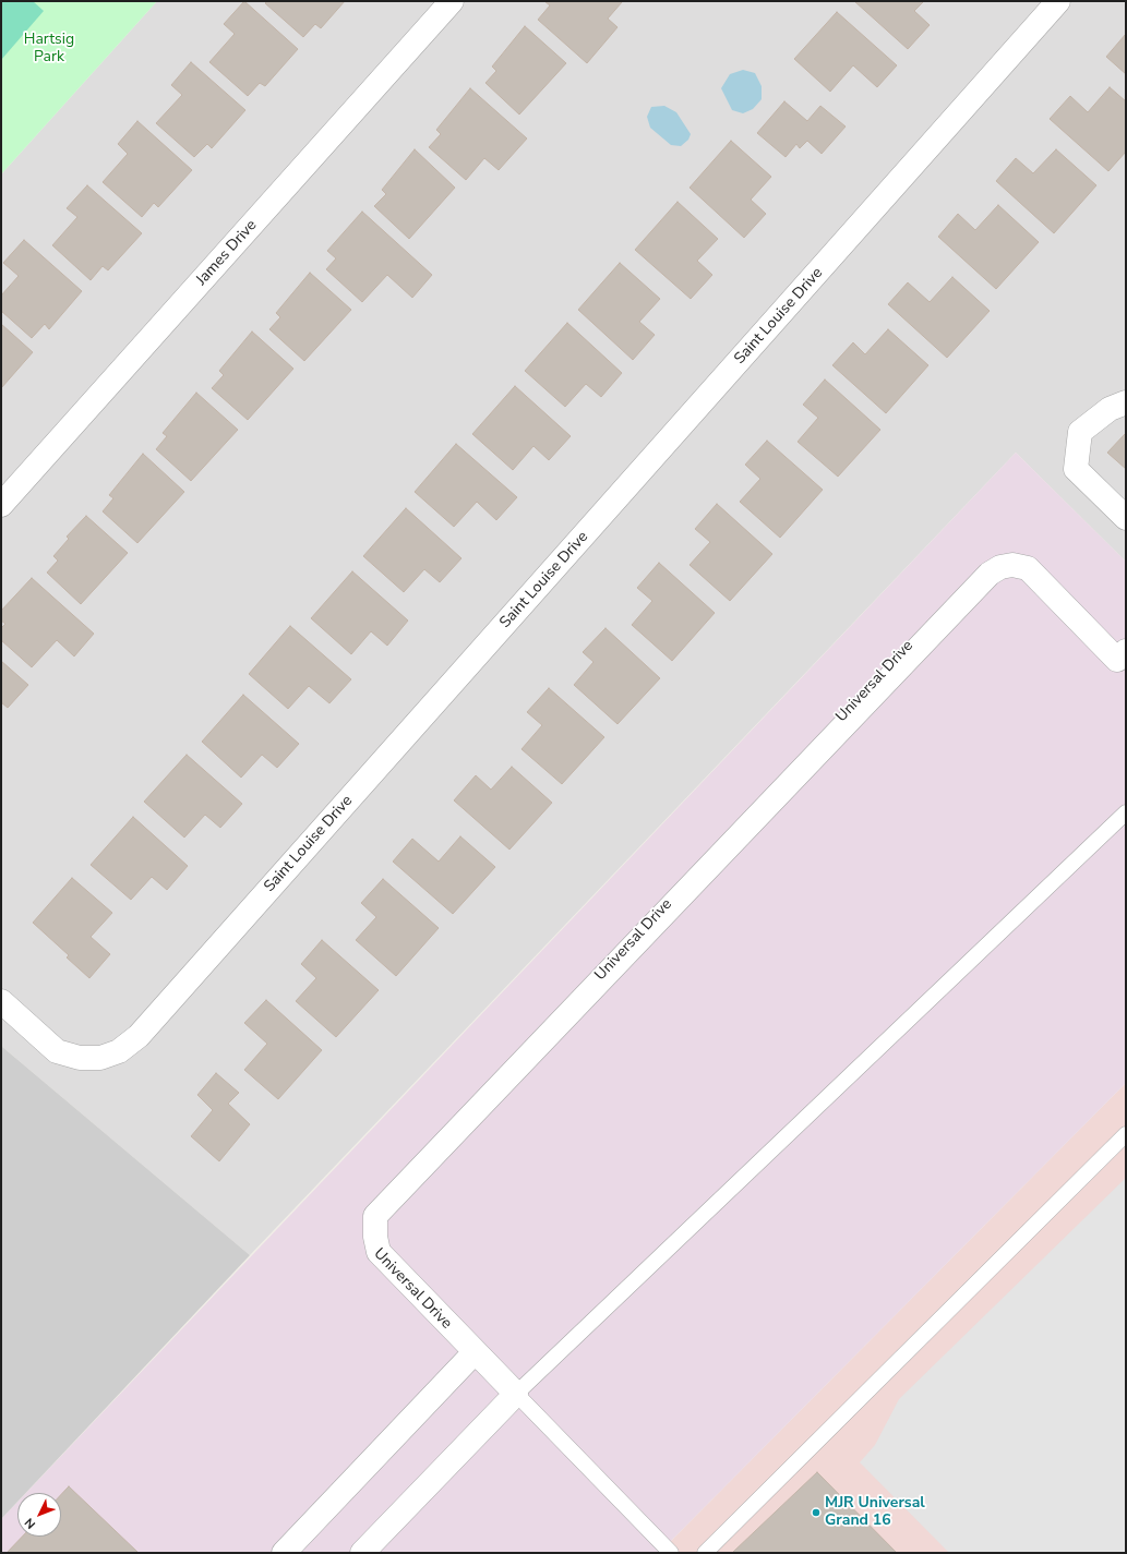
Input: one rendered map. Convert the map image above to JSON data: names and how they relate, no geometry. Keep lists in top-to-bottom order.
{
  "streets": {
    "street": ["James Drive", "Saint Louise Drive", "Universal Drive"]
  },
  "parks": ["Hartsig Park"],
  "places": ["MJR Universal Grand 16"],
  "north": "bottom left"
}
